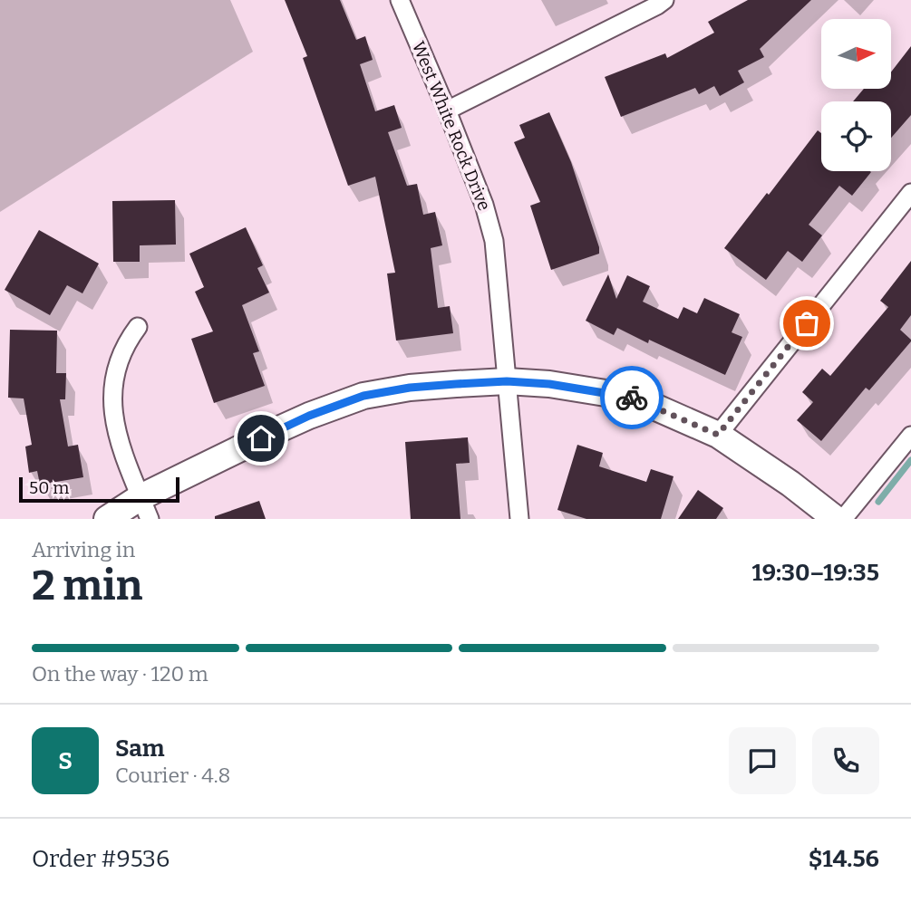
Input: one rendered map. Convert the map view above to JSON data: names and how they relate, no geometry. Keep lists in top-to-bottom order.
{
  "streets": {
    "street": ["West White Rock Drive"]
  },
  "scale_bar": "50 m",
  "north": "right",
  "page": {
    "scale": "50 m",
    "heading": ["2 min", "Arriving in", "19:30–19:35"],
    "panel": [
      "Sam",
      "Courier · 4.8",
      "Order #9536",
      "$14.56"
    ],
    "bar": "On the way · 120 m",
    "round": "S"
  }
}
